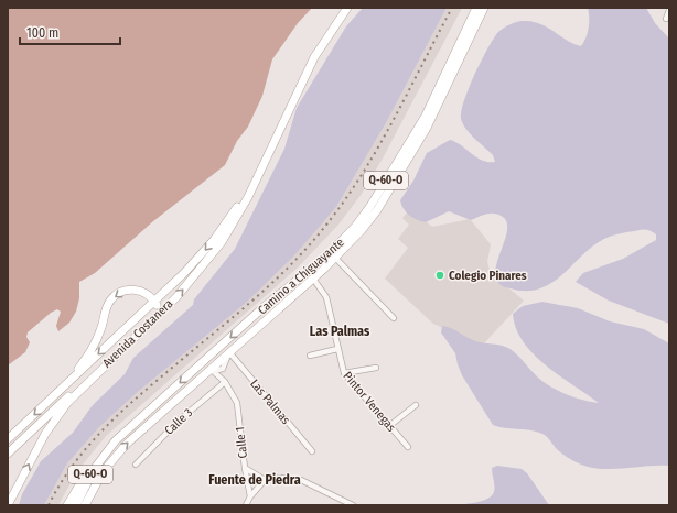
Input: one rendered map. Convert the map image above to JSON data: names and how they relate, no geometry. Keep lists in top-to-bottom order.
{
  "streets": {
    "main road": ["Q-60-O", "Camino a Chiguayante", "Avenida Costanera"],
    "street": [
      "Las Palmas",
      "Pintor Venegas",
      "Calle 3",
      "Calle 1"
    ]
  },
  "crossings": [
    ["Camino a Chiguayante", "Las Palmas"],
    ["Camino a Chiguayante", "Pintor Venegas"],
    ["Camino a Chiguayante", "Calle 1"],
    ["Calle 3", "Calle 1"]
  ],
  "districts": ["Las Palmas", "Fuente de Piedra"],
  "places": ["Colegio Pinares"],
  "scale_bar": "100 m"
}
